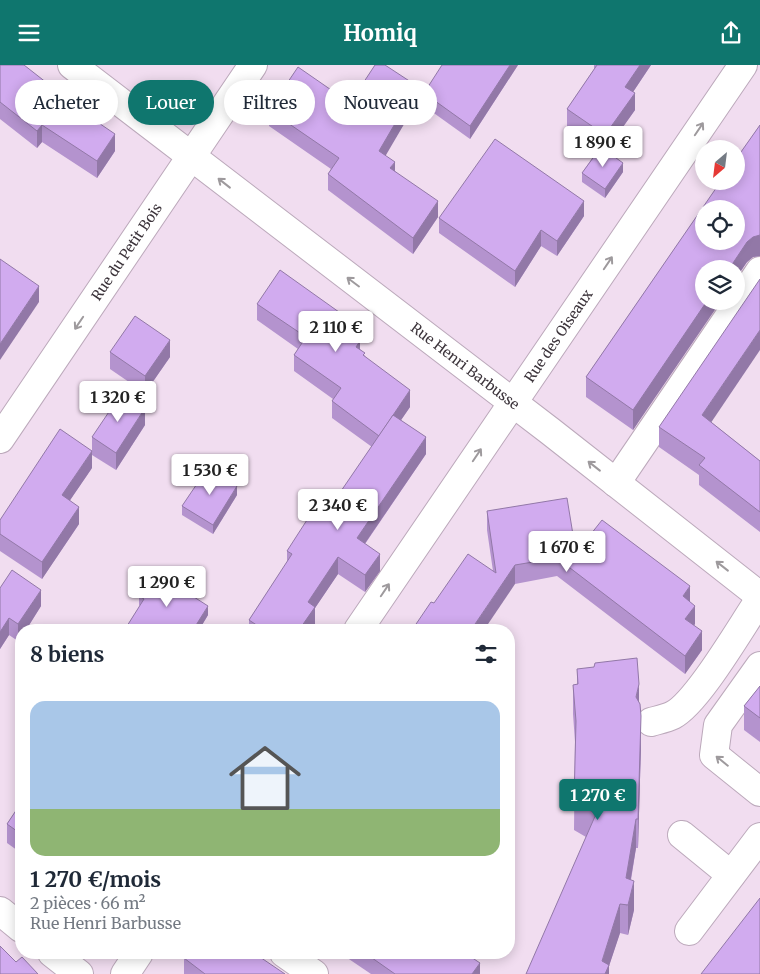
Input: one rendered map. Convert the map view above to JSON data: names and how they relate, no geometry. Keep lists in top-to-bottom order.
{
  "streets": {
    "street": ["Rue du Petit Bois", "Rue des Oiseaux", "Rue Henri Barbusse"]
  },
  "crossings": [
    ["Rue du Petit Bois", "Rue Henri Barbusse"],
    ["Rue des Oiseaux", "Rue Henri Barbusse"]
  ],
  "one_way": ["Rue du Petit Bois", "Rue Henri Barbusse"],
  "north": "bottom left",
  "page": {
    "header": "Homiq",
    "chip": [
      "Acheter",
      "Louer",
      "Filtres",
      "Nouveau"
    ],
    "price": [
      "1 890 €",
      "2 110 €",
      "1 320 €",
      "1 530 €",
      "2 340 €",
      "1 670 €",
      "1 290 €",
      "1 270 €"
    ],
    "heading": "8 biens",
    "list": [
      {
        "name": "1 270 €/mois",
        "note": "2 pièces · 66 m² · Rue Henri Barbusse"
      }
    ]
  }
}
